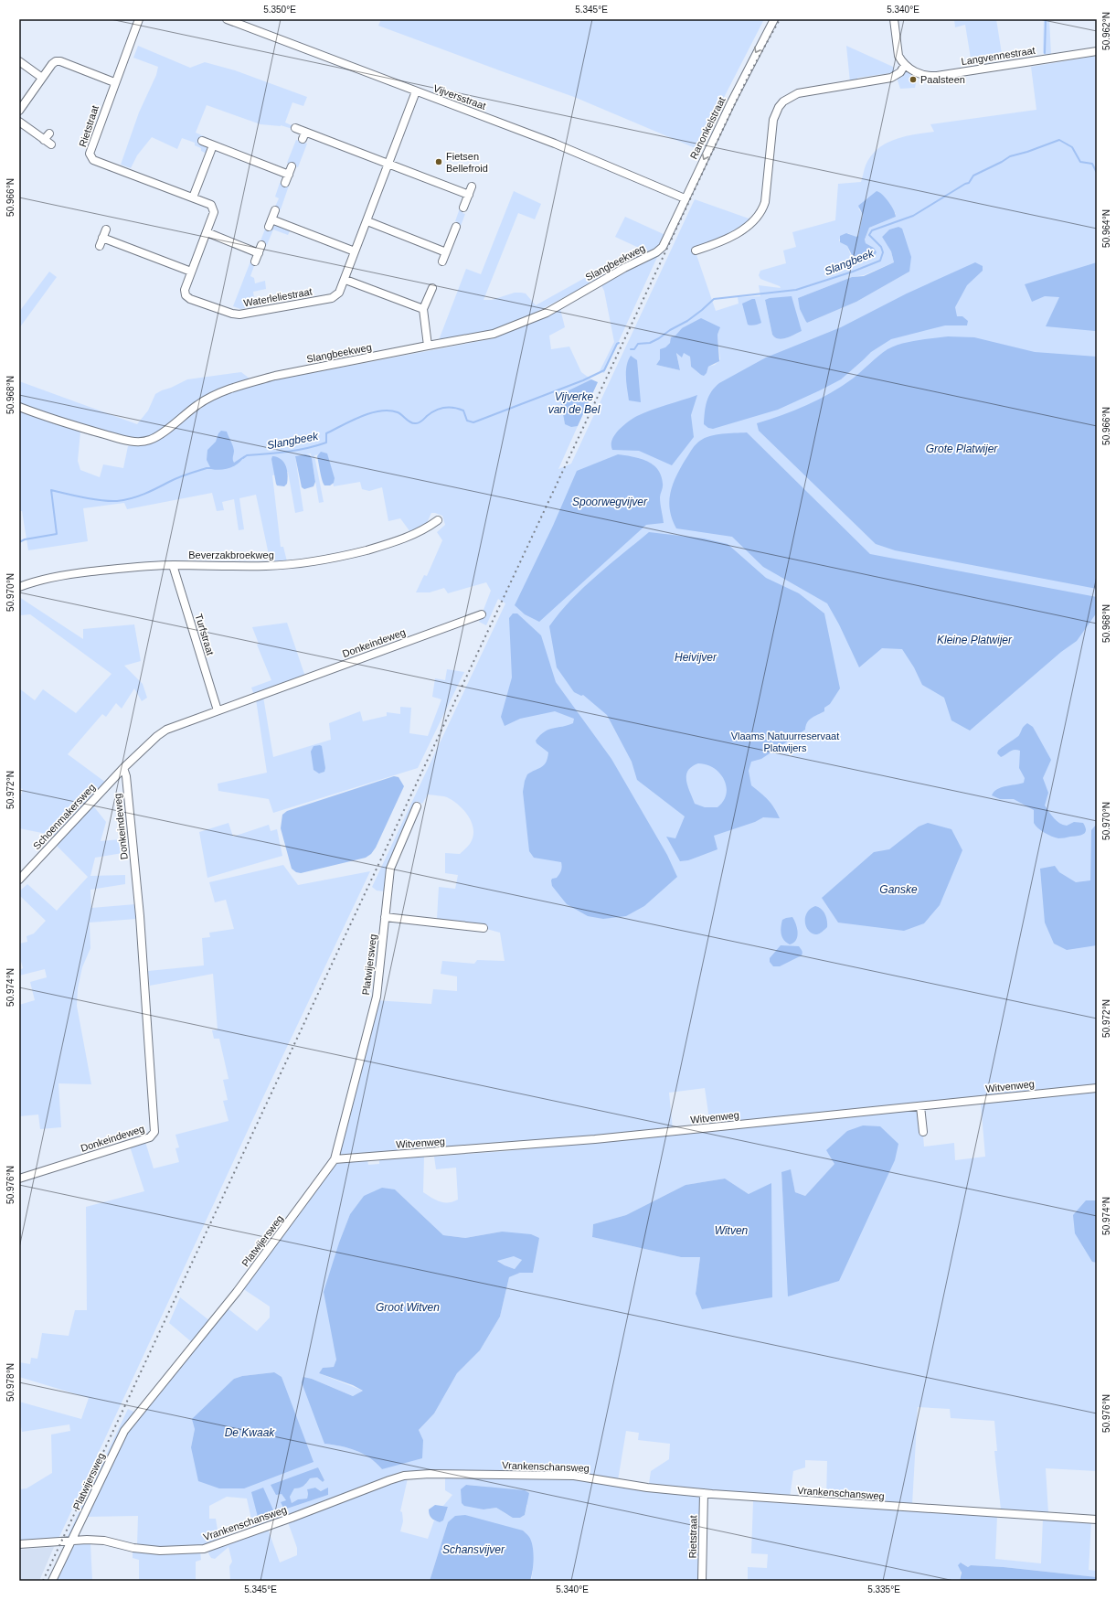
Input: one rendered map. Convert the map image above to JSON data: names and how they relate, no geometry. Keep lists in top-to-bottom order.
{
  "streets": {
    "street": [
      "Langvennestraat",
      "Vijversstraat",
      "Rietstraat",
      "Ranonkelstraat",
      "Slangbeekweg",
      "Waterleliestraat",
      "Beverzakbroekweg",
      "Turfstraat",
      "Donkeindeweg",
      "Schoenmakersweg",
      "Platwijersweg",
      "Witvenweg",
      "Vrankenschansweg"
    ]
  },
  "crossings": [
    ["Vijversstraat", "Ranonkelstraat"],
    ["Vijversstraat", "Waterleliestraat"],
    ["Rietstraat", "Waterleliestraat"],
    ["Rietstraat", "Vrankenschansweg"],
    ["Ranonkelstraat", "Slangbeekweg"],
    ["Beverzakbroekweg", "Turfstraat"],
    ["Turfstraat", "Donkeindeweg"],
    ["Donkeindeweg", "Schoenmakersweg"],
    ["Platwijersweg", "Witvenweg"],
    ["Platwijersweg", "Vrankenschansweg"]
  ],
  "one_way": ["Ranonkelstraat"],
  "water": [
    "Slangbeek",
    "Vijverke van de Bel",
    "Grote Platwijer",
    "Spoorwegvijver",
    "Kleine Platwijer",
    "Heivijver",
    "Ganske",
    "Witven",
    "Groot Witven",
    "De Kwaak",
    "Schansvijver"
  ],
  "parks": ["Vlaams Natuurreservaat Platwijers"],
  "places": ["Paalsteen", "Fietsen Bellefroid"],
  "coordinates": [
    "5.350°E",
    "5.345°E",
    "5.340°E",
    "50.962°N",
    "50.966°N",
    "50.964°N",
    "50.968°N",
    "50.970°N",
    "50.972°N",
    "50.974°N",
    "50.976°N",
    "50.978°N",
    "5.335°E"
  ]
}
